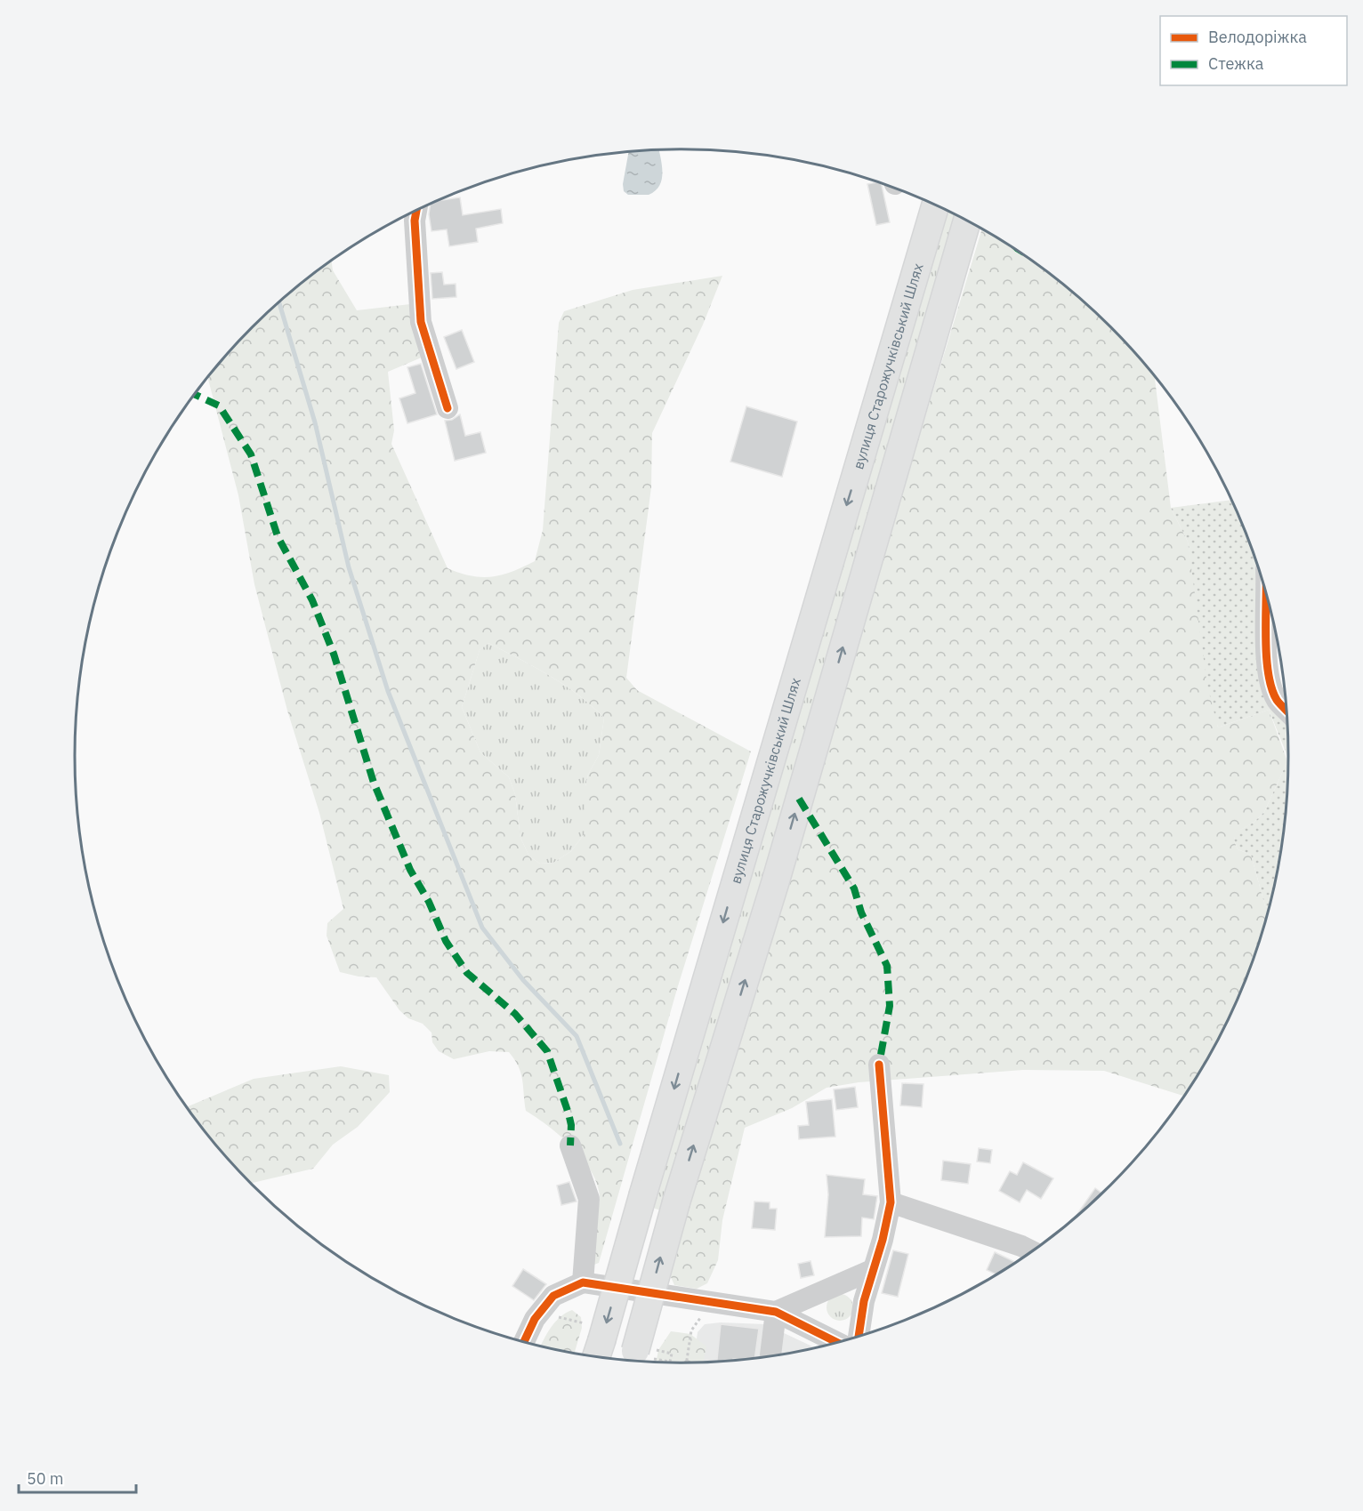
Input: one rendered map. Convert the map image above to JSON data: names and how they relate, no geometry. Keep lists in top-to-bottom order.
{
  "streets": {
    "main road": ["вулиця Старожучківський Шлях"]
  },
  "legend": ["Велодоріжка", "Стежка"],
  "scale_bar": "50 m"
}
